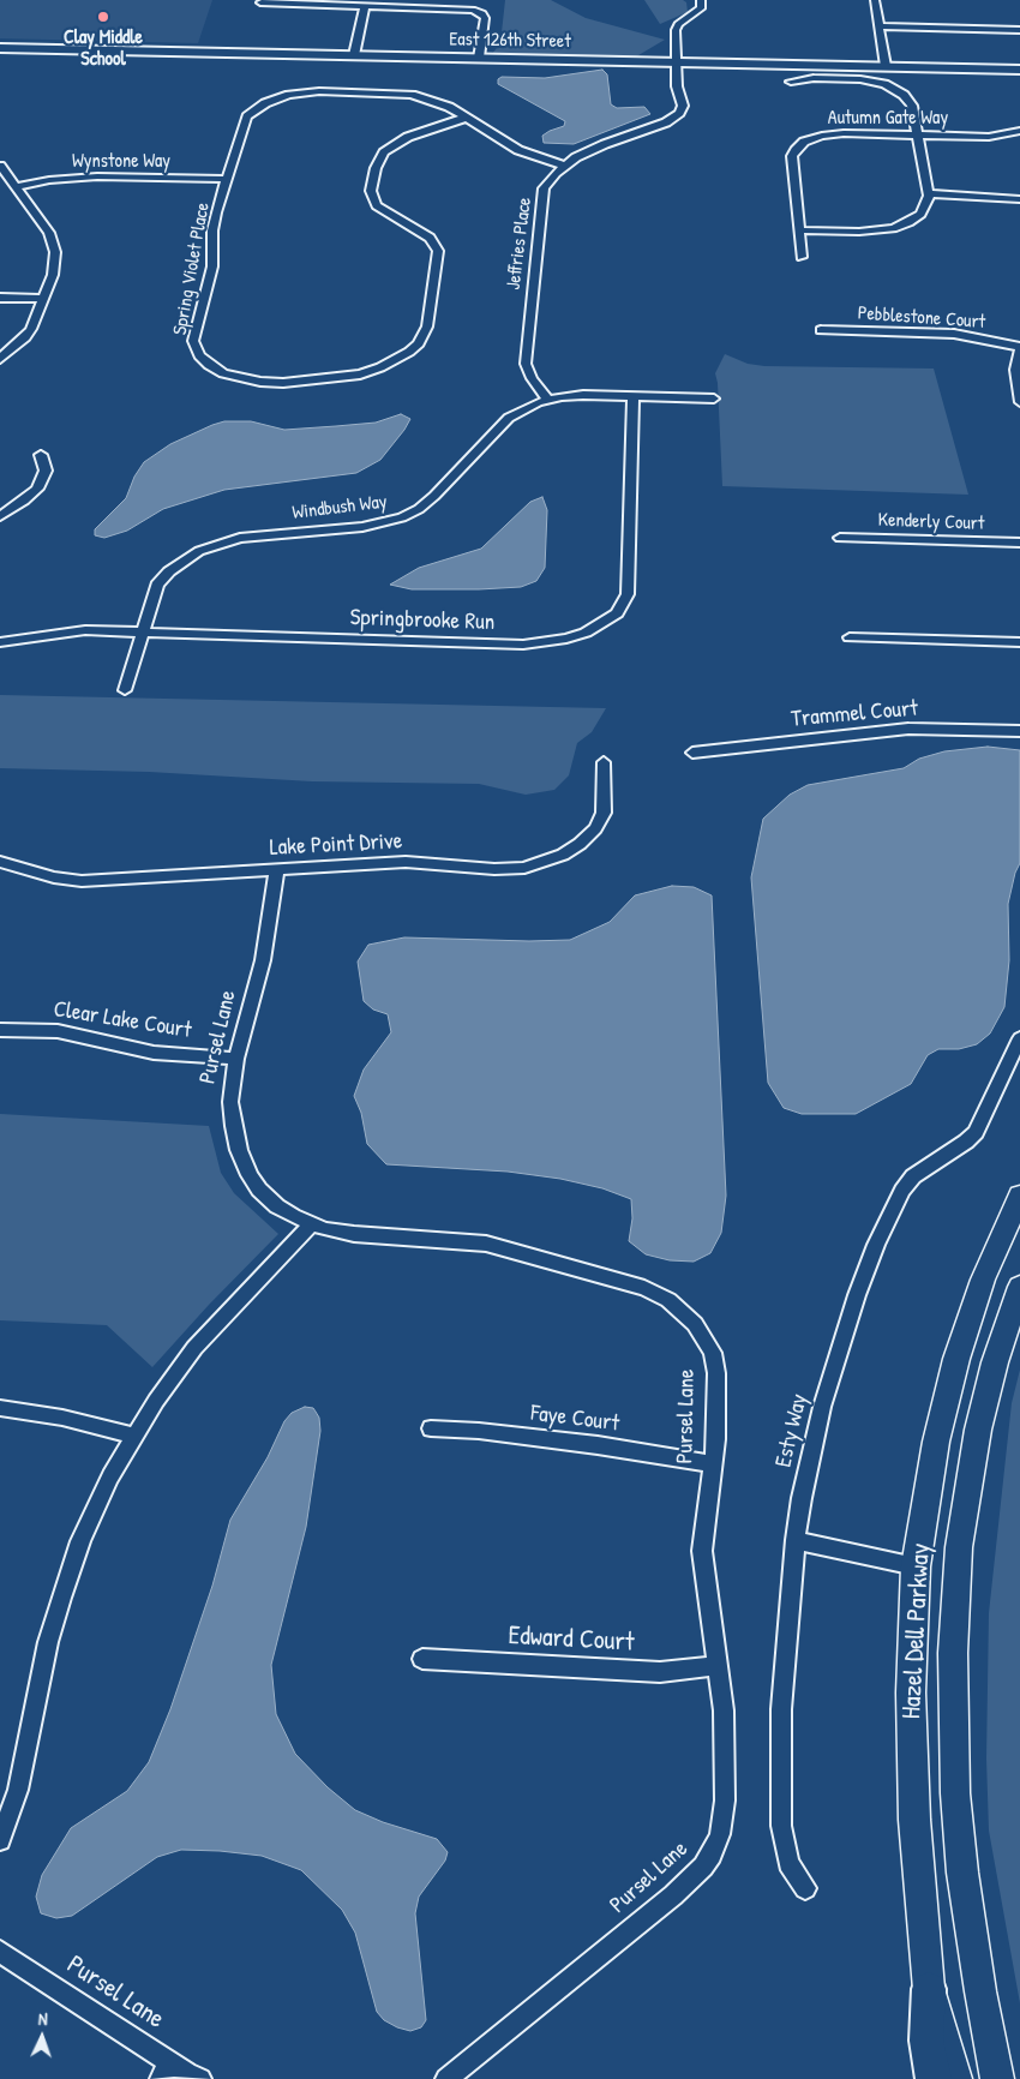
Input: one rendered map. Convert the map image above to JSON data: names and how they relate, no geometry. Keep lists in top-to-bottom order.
{
  "streets": {
    "main road": ["Hazel Dell Parkway"],
    "street": [
      "East 126th Street",
      "Autumn Gate Way",
      "Wynstone Way",
      "Jeffries Place",
      "Spring Violet Place",
      "Pebblestone Court",
      "Windbush Way",
      "Kenderly Court",
      "Springbrooke Run",
      "Trammel Court",
      "Lake Point Drive",
      "Clear Lake Court",
      "Pursel Lane",
      "Faye Court",
      "Esty Way",
      "Edward Court"
    ]
  },
  "crossings": [
    ["East 126th Street", "Jeffries Place"],
    ["Wynstone Way", "Spring Violet Place"],
    ["Jeffries Place", "Spring Violet Place"],
    ["Jeffries Place", "Windbush Way"],
    ["Windbush Way", "Springbrooke Run"],
    ["Lake Point Drive", "Pursel Lane"],
    ["Clear Lake Court", "Pursel Lane"],
    ["Pursel Lane", "Faye Court"],
    ["Pursel Lane", "Edward Court"]
  ],
  "places": ["Clay Middle School"],
  "north": "top"
}
